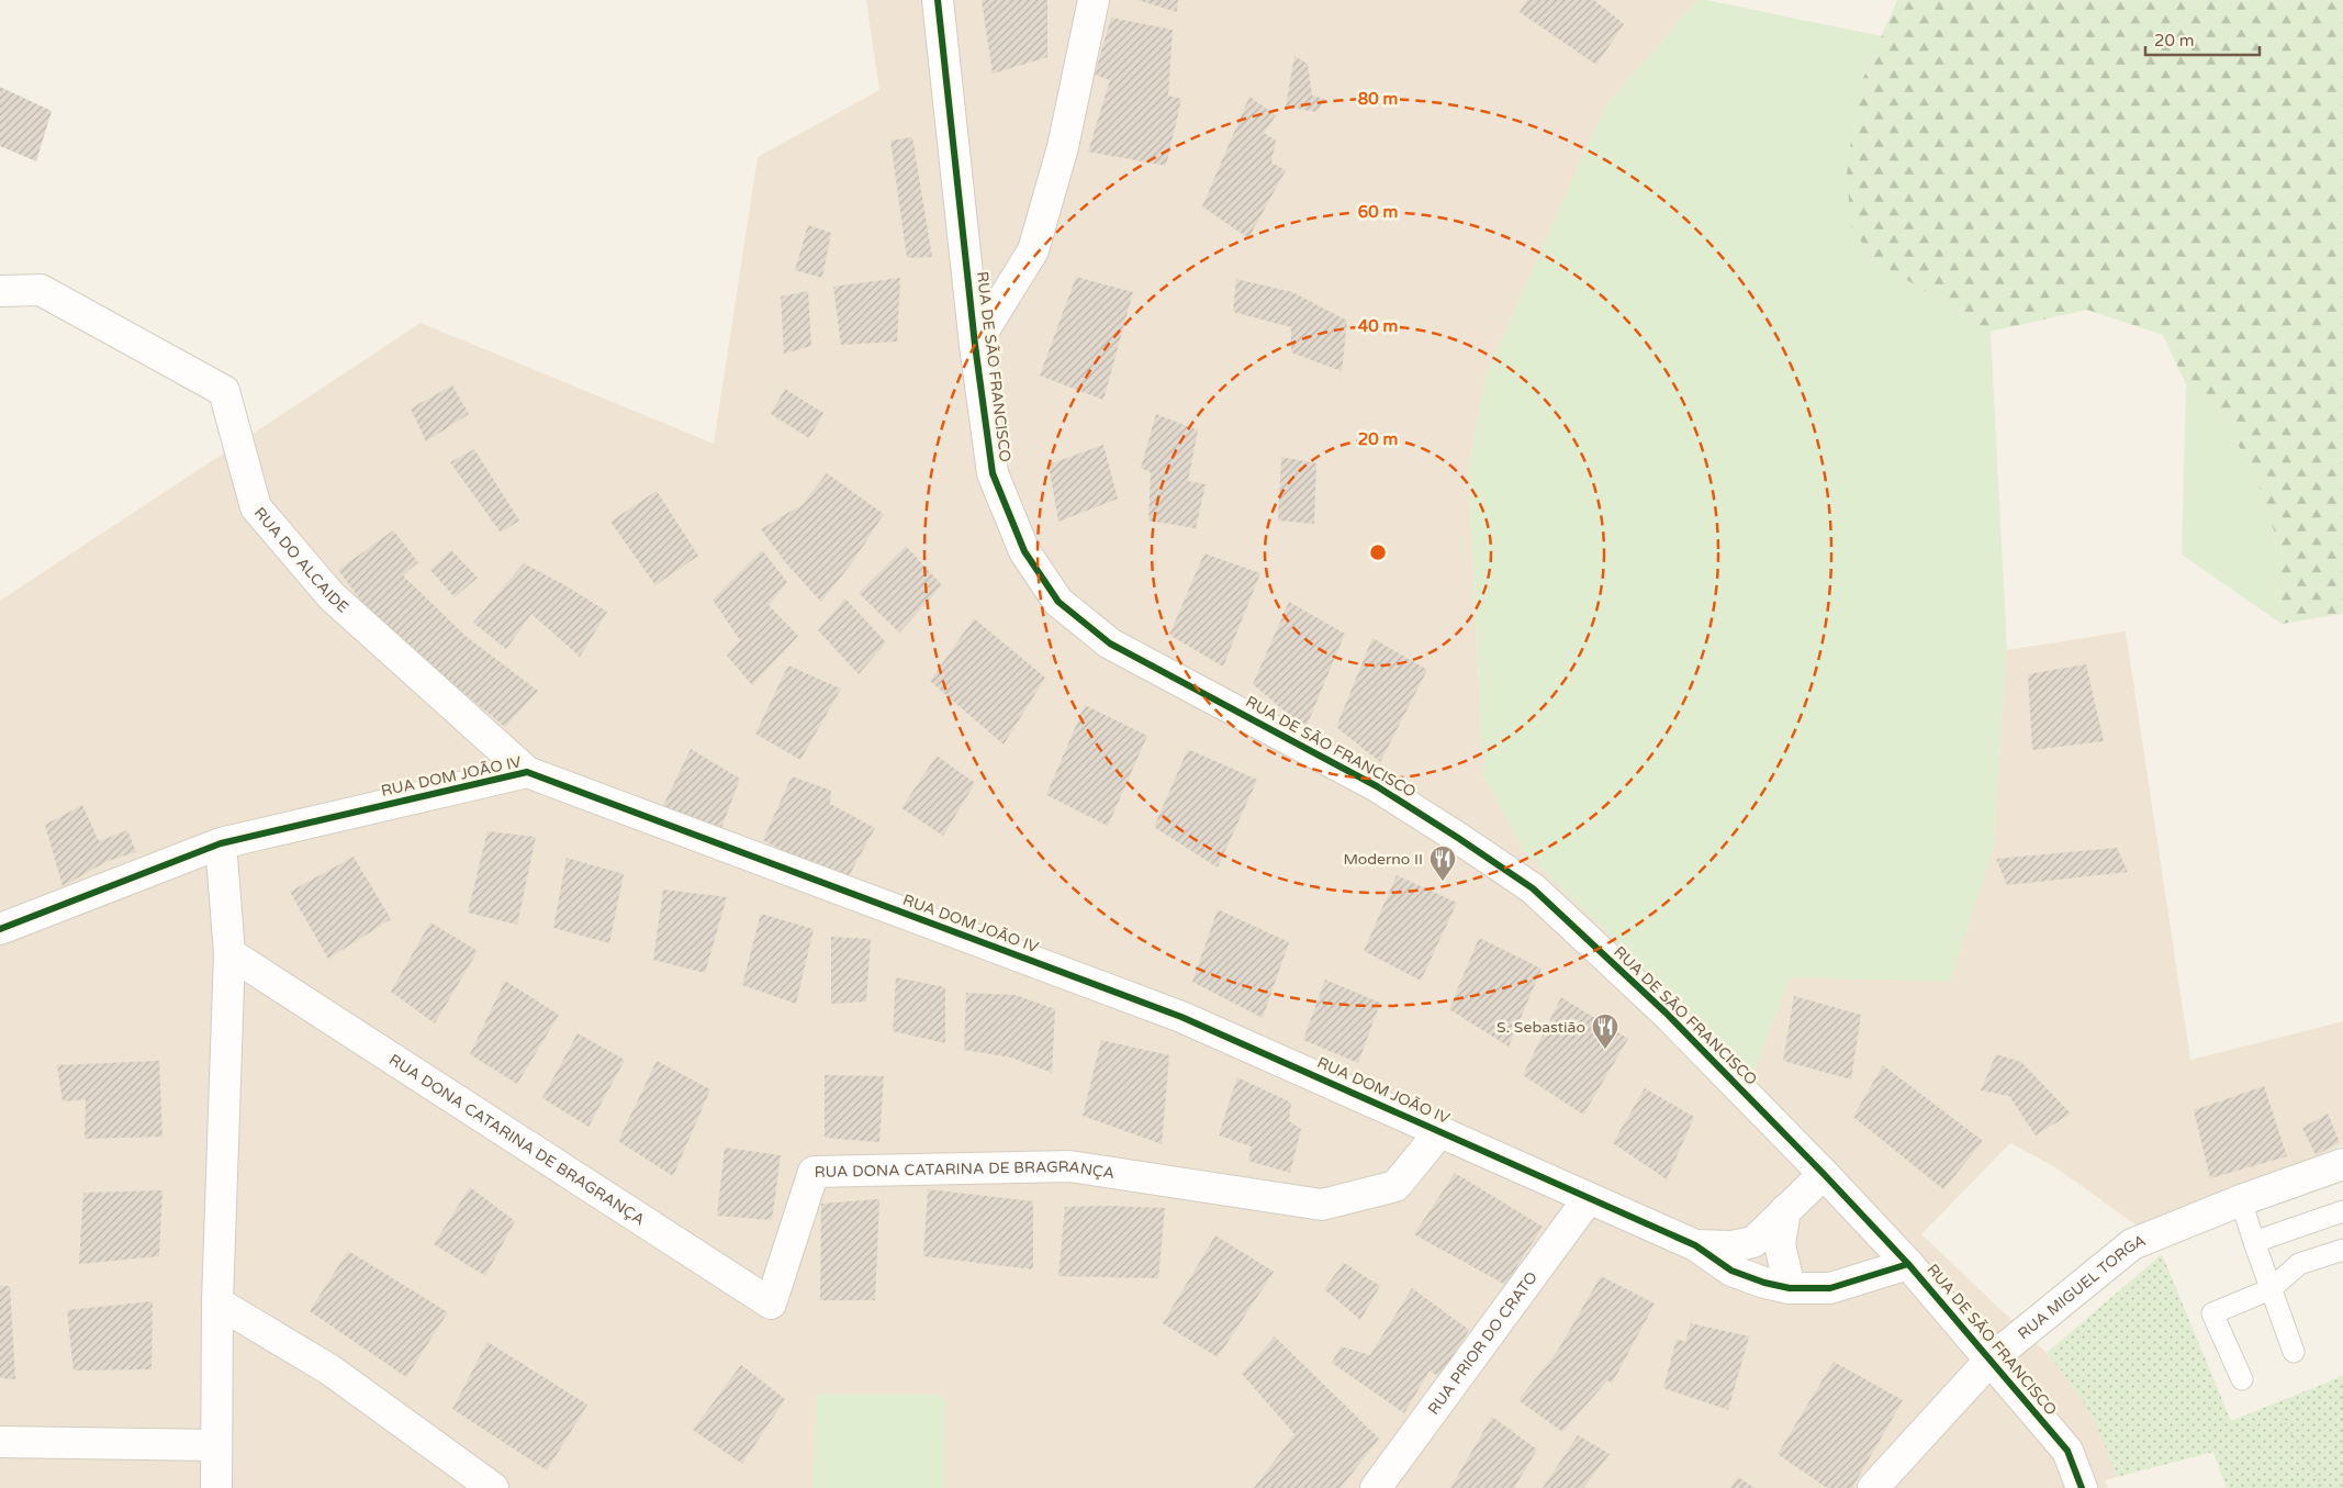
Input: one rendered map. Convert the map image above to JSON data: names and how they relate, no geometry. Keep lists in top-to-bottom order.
{
  "streets": {
    "street": [
      "RUA DE SÃO FRANCISCO",
      "RUA DO ALCAIDE",
      "RUA DOM JOÃO IV",
      "RUA DONA CATARINA DE BRAGRANÇA",
      "RUA MIGUEL TORGA",
      "RUA PRIOR DO CRATO"
    ]
  },
  "crossings": [
    ["RUA DE SÃO FRANCISCO", "RUA DOM JOÃO IV"],
    ["RUA DE SÃO FRANCISCO", "RUA MIGUEL TORGA"],
    ["RUA DO ALCAIDE", "RUA DOM JOÃO IV"],
    ["RUA DOM JOÃO IV", "RUA DONA CATARINA DE BRAGRANÇA"],
    ["RUA DOM JOÃO IV", "RUA PRIOR DO CRATO"]
  ],
  "places": {
    "restaurant": ["Moderno II", "S. Sebastião"]
  },
  "scale_bar": "20 m",
  "rings": [
    "80 m",
    "60 m",
    "40 m",
    "20 m"
  ]
}
